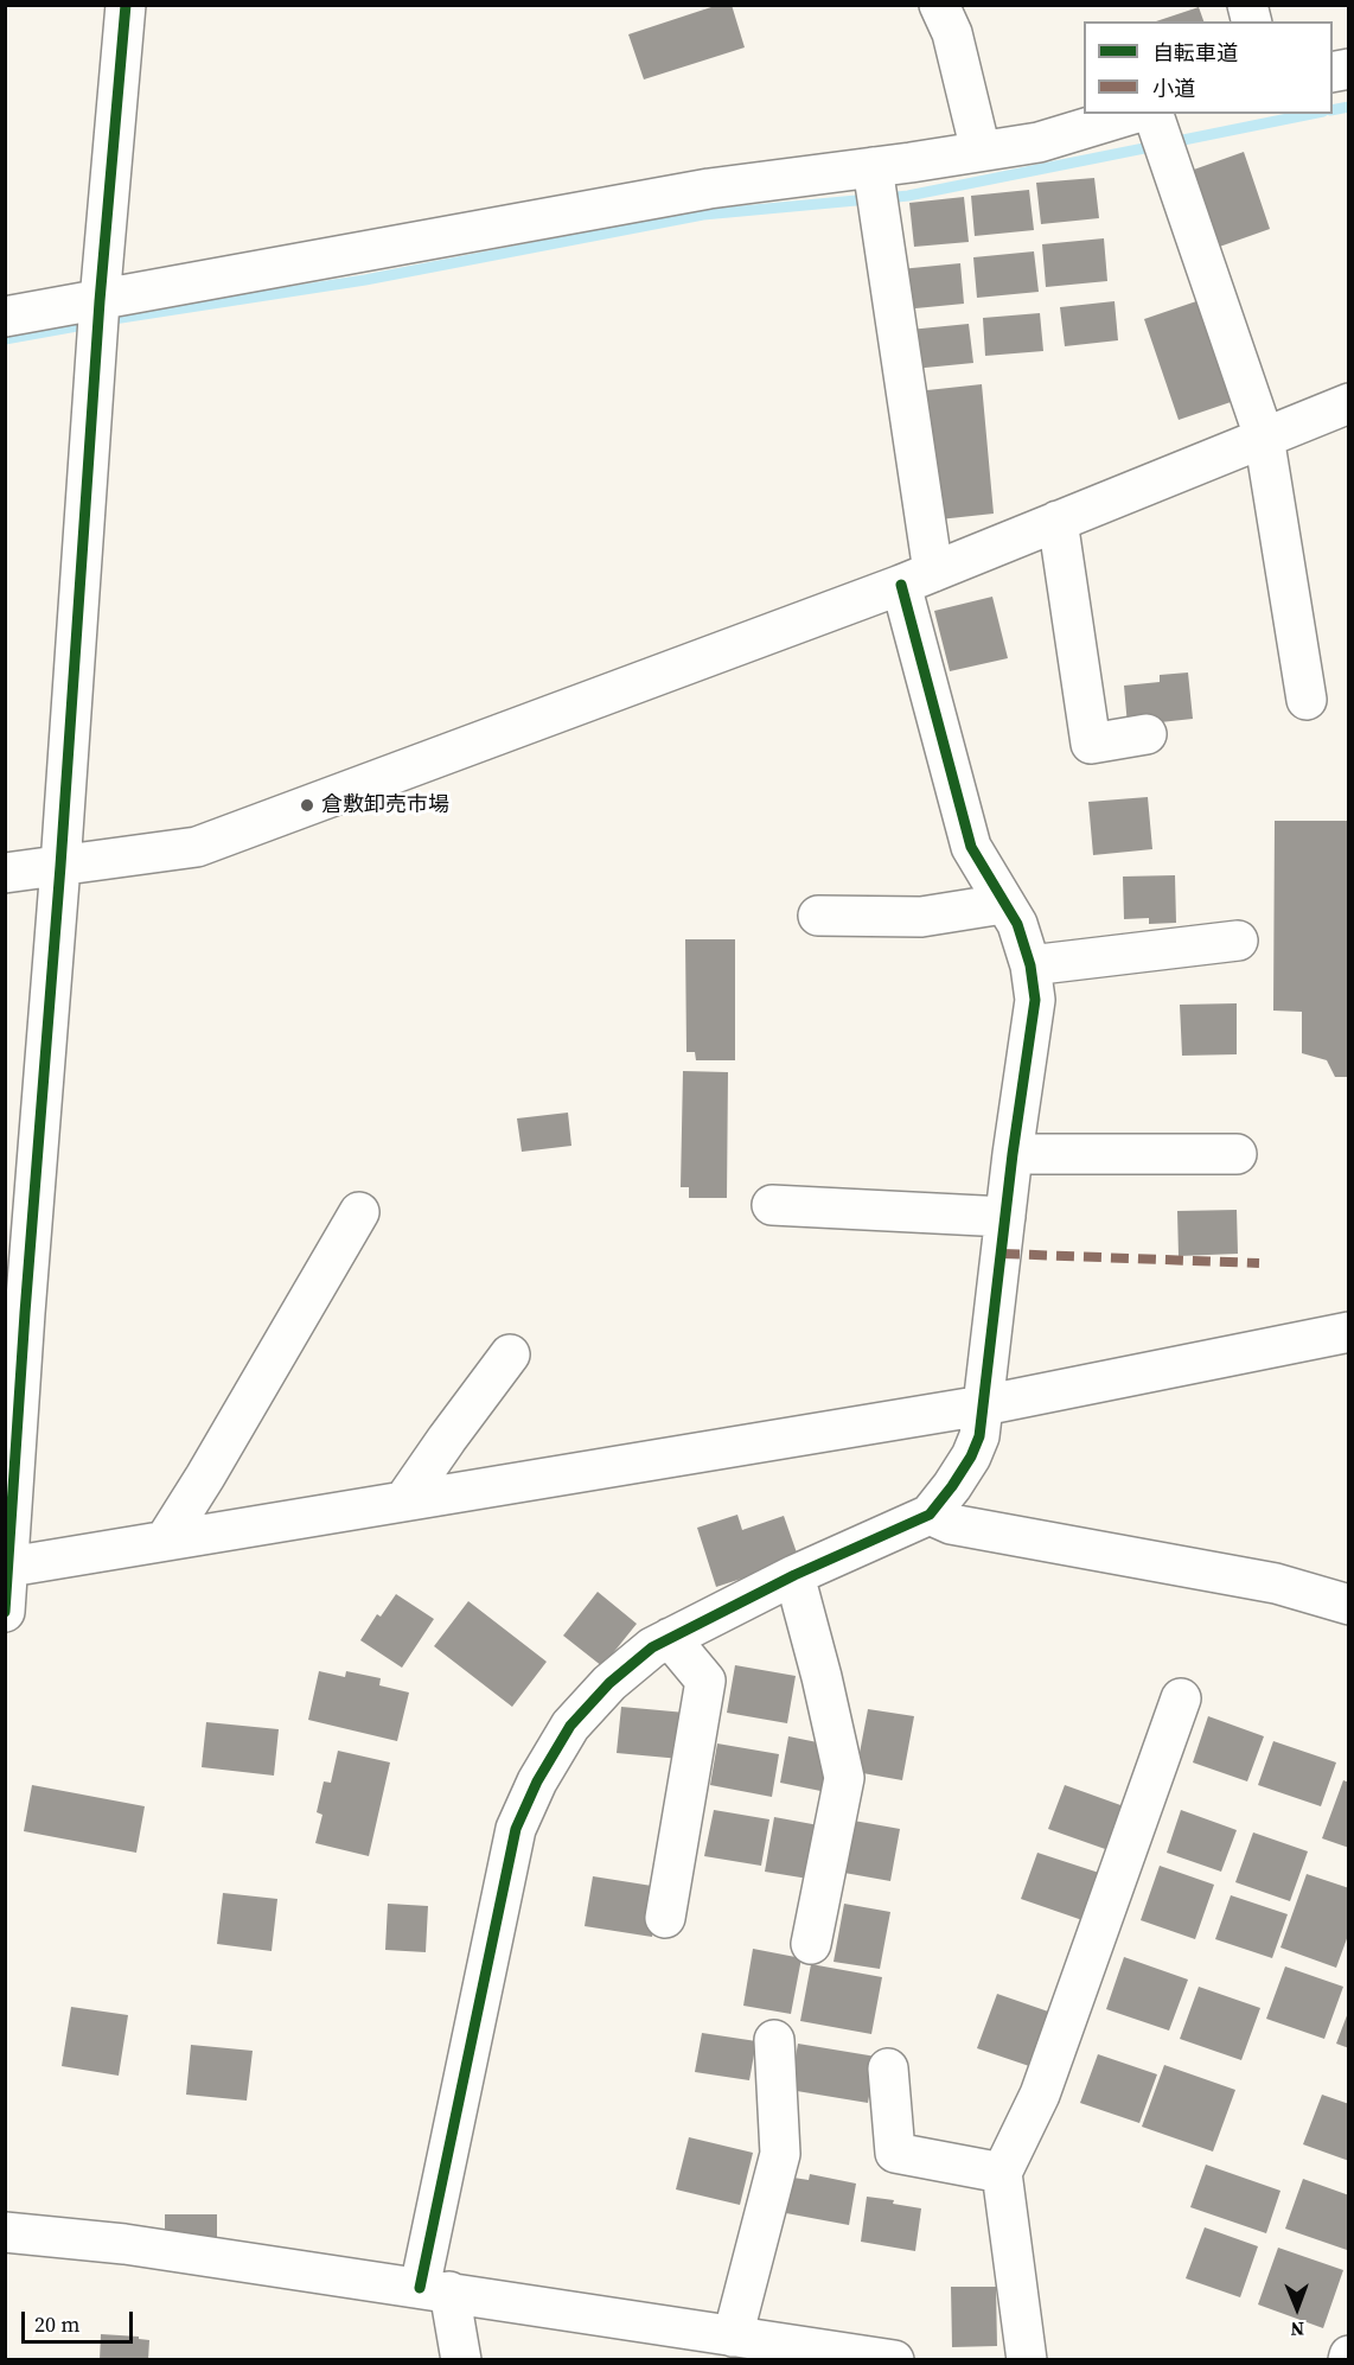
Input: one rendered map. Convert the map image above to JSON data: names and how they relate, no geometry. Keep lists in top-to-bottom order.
{
  "places": ["倉敷卸売市場"],
  "legend": ["自転車道", "小道"],
  "scale_bar": "20 m",
  "north": "bottom"
}
